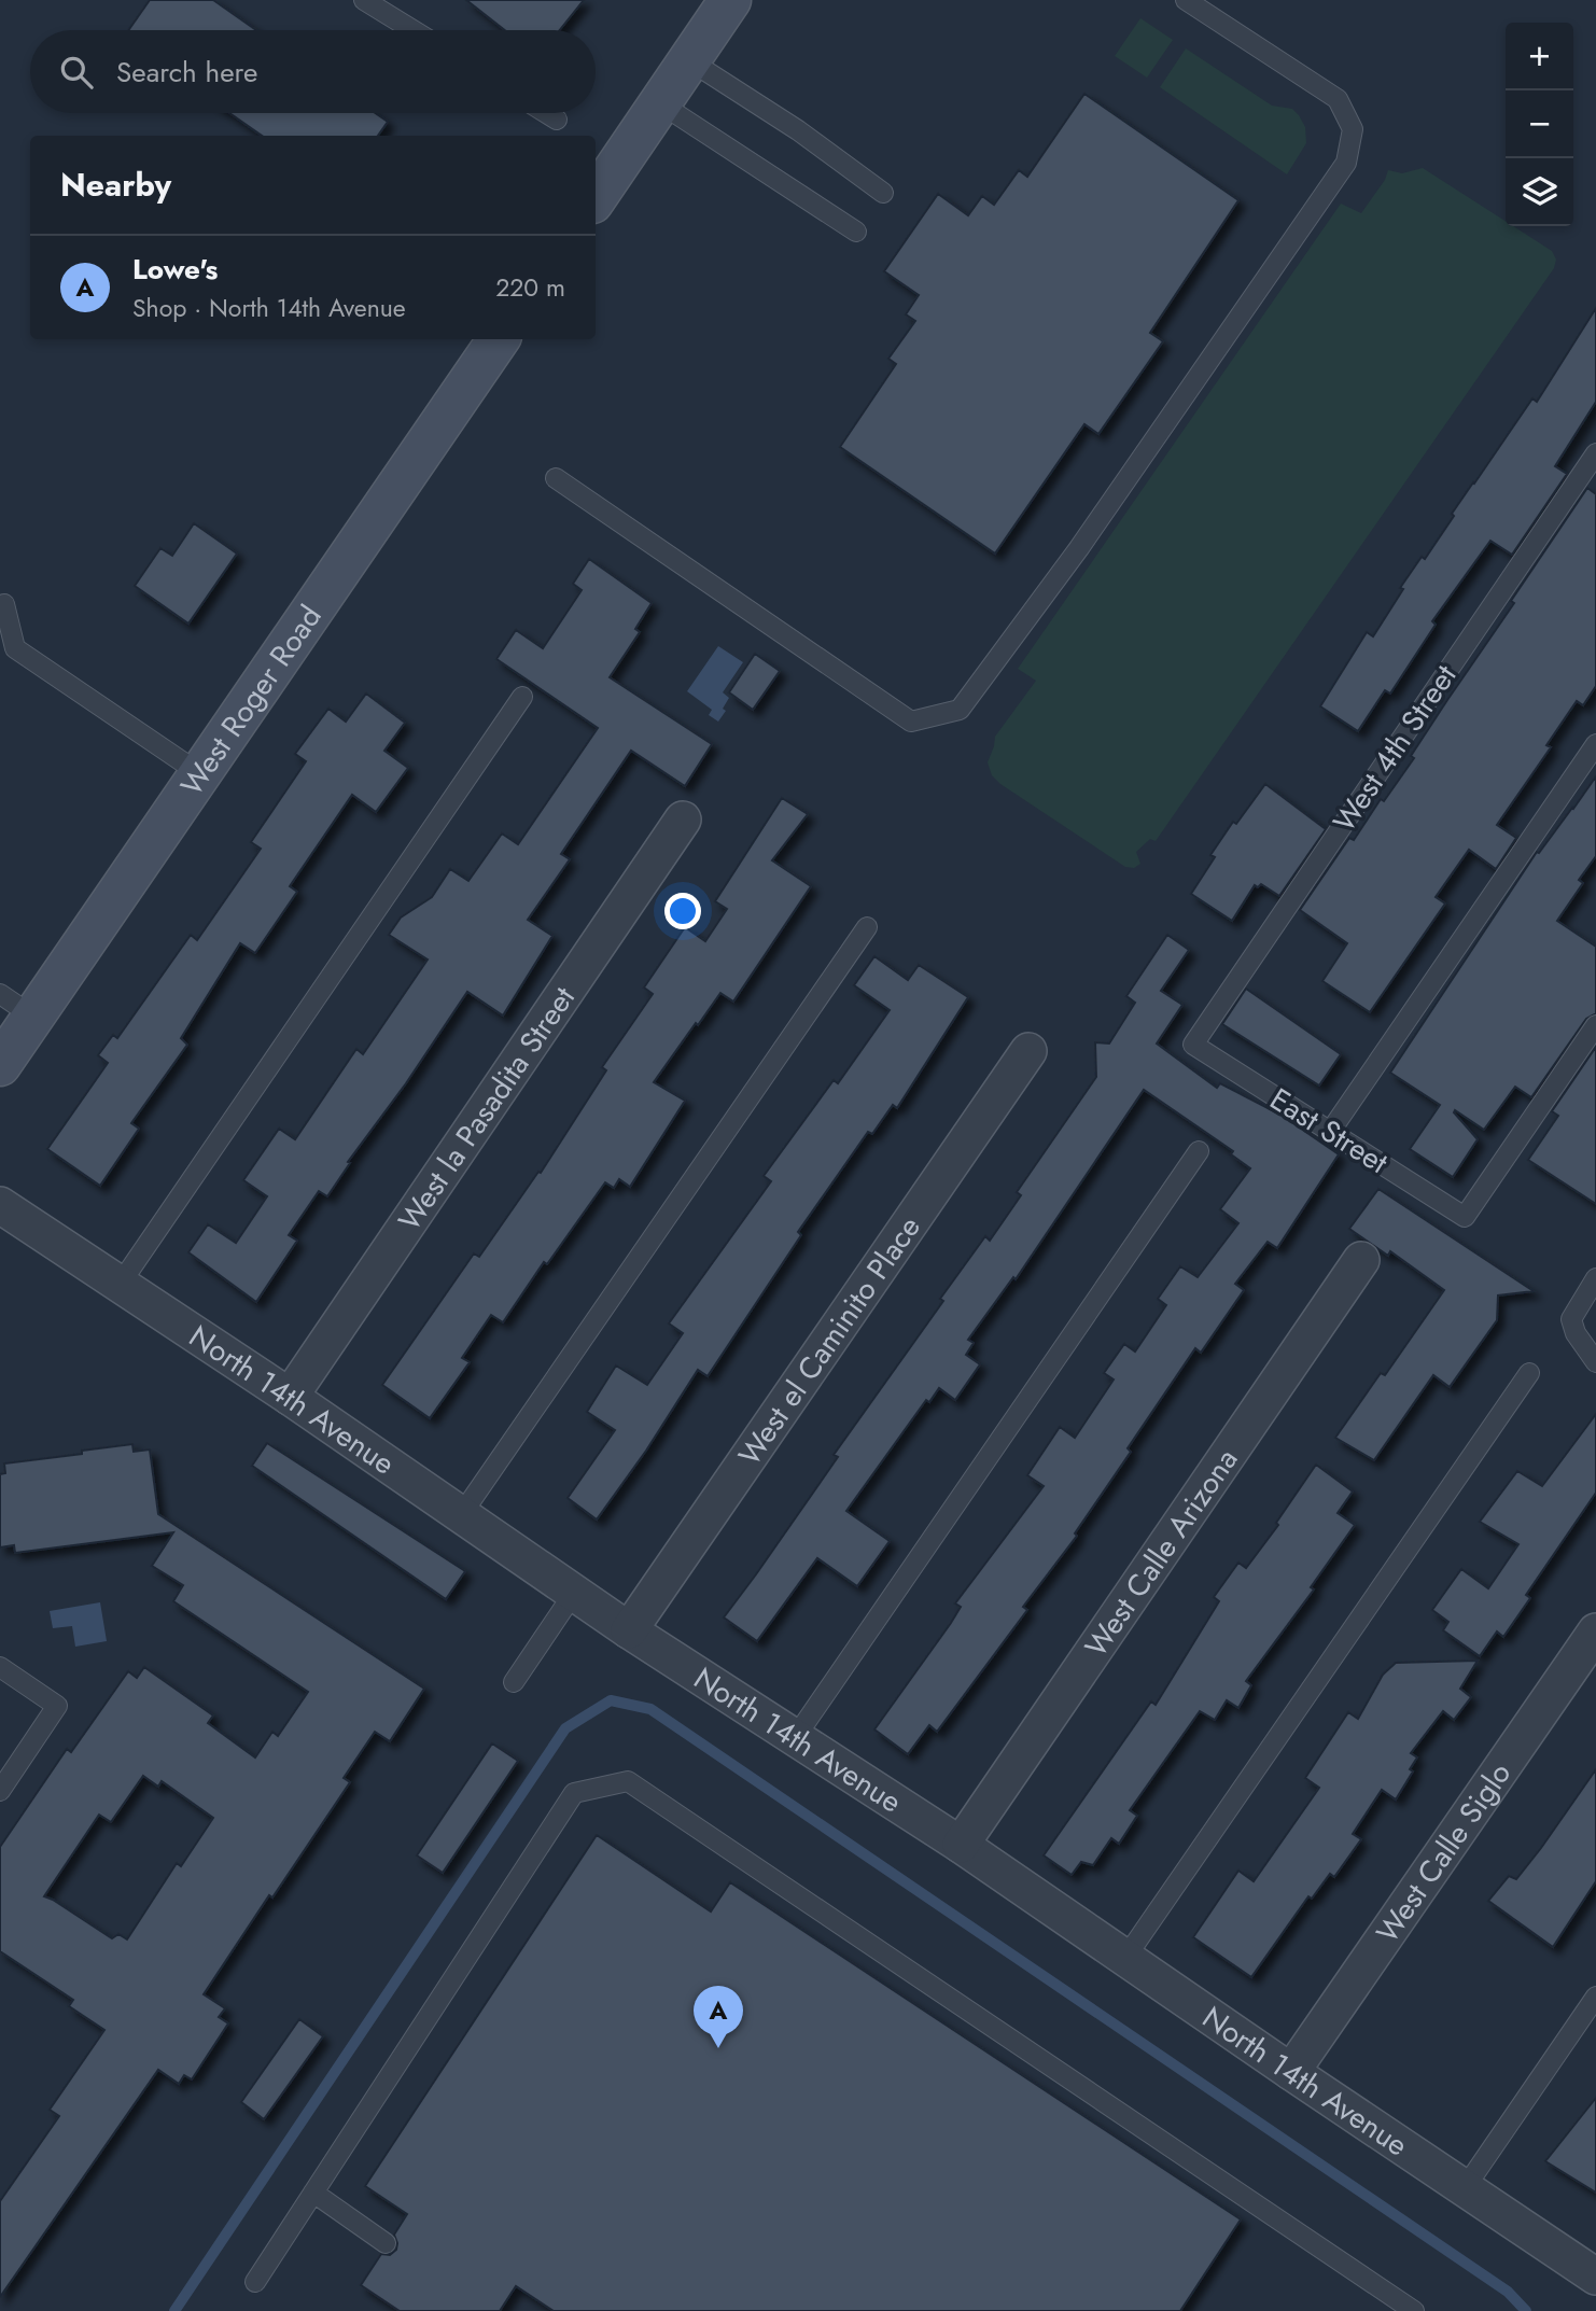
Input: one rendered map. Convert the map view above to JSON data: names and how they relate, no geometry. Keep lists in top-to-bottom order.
{
  "streets": {
    "street": [
      "West Roger Road",
      "West la Pasadita Street",
      "West el Caminito Place",
      "North 14th Avenue",
      "West Calle Arizona",
      "West Calle Siglo"
    ],
    "lane": ["West 4th Street", "East Street"]
  },
  "crossings": [
    ["West 4th Street", "East Street"],
    ["West la Pasadita Street", "North 14th Avenue"],
    ["West el Caminito Place", "North 14th Avenue"],
    ["North 14th Avenue", "West Calle Arizona"],
    ["North 14th Avenue", "West Calle Siglo"]
  ],
  "page": {
    "map_buttons": ["+", "−"],
    "search": "Search here",
    "heading": "Nearby",
    "list": [
      {
        "mark": "A",
        "name": "Lowe's",
        "note": "Shop · North 14th Avenue",
        "value": "220 m"
      }
    ],
    "pins": "A"
  }
}
